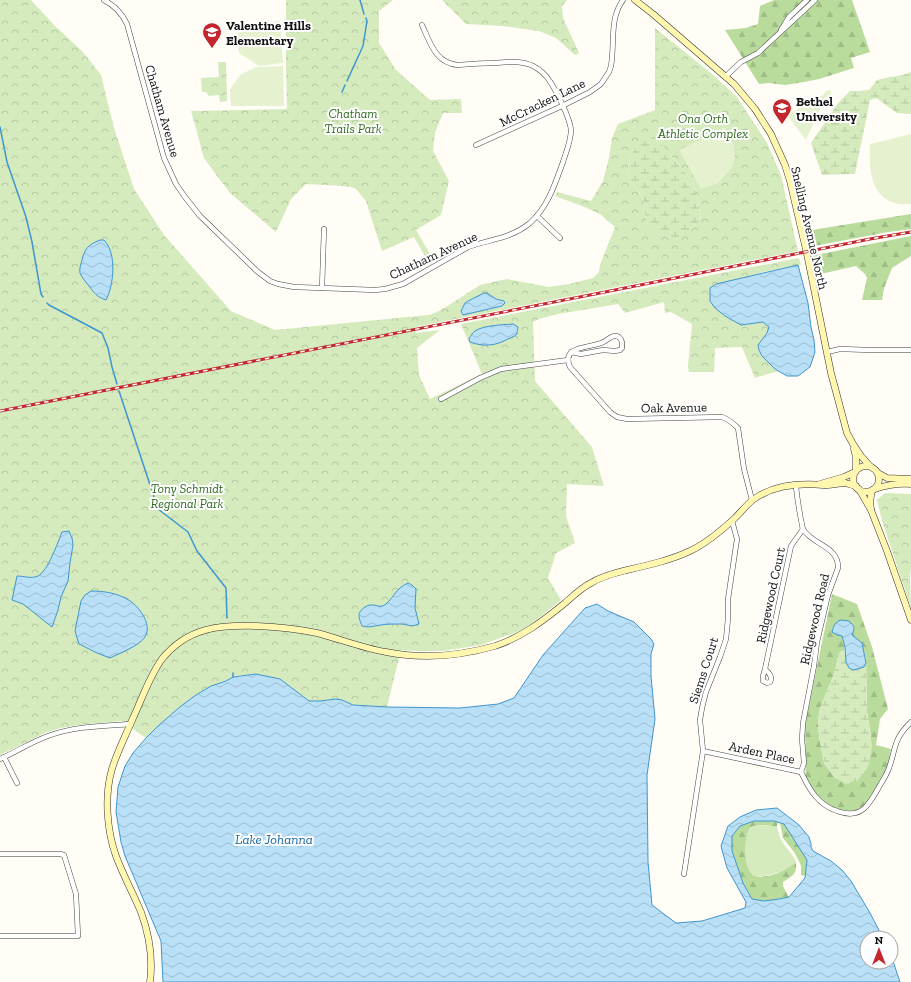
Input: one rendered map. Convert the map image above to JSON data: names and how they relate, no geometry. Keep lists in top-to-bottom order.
{
  "streets": {
    "street": [
      "McCracken Lane",
      "Chatham Avenue",
      "Snelling Avenue North",
      "Oak Avenue",
      "Ridgewood Court",
      "Ridgewood Road",
      "Siems Court",
      "Arden Place"
    ]
  },
  "crossings": [
    ["McCracken Lane", "Chatham Avenue"],
    ["Ridgewood Court", "Ridgewood Road"],
    ["Ridgewood Road", "Arden Place"],
    ["Siems Court", "Arden Place"]
  ],
  "water": ["Lake Johanna"],
  "parks": ["Chatham Trails Park", "Ona Orth Athletic Complex", "Tony Schmidt Regional Park"],
  "places": {
    "school or university": ["Valentine Hills Elementary", "Bethel University"]
  },
  "north": "top"
}
